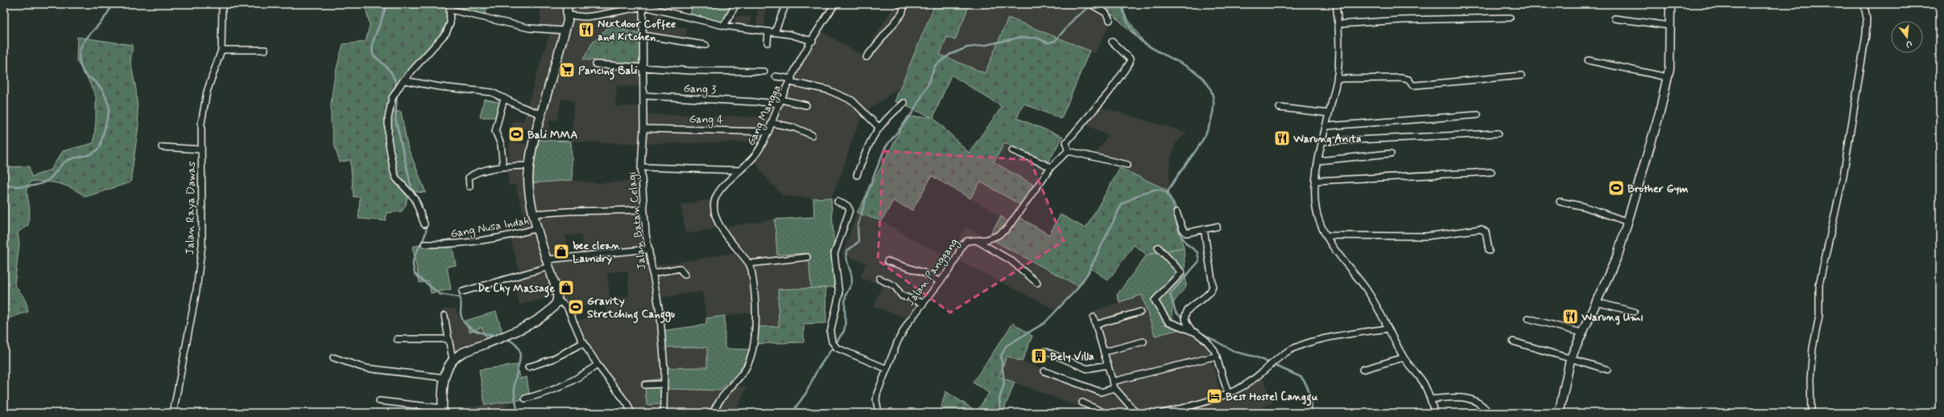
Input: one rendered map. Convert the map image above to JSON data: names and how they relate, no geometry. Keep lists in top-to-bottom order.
{
  "streets": {
    "street": [
      "Gang 3",
      "Gang Mangga",
      "Gang 4",
      "Jalan Raya Dawas",
      "Jalan Batan Celagi",
      "Gang Nusa Indah",
      "Jalan Panggang"
    ]
  },
  "crossings": [
    ["Gang 3", "Gang Mangga"],
    ["Gang 3", "Jalan Batan Celagi"],
    ["Gang Mangga", "Gang 4"],
    ["Gang 4", "Jalan Batan Celagi"]
  ],
  "places": {
    "restaurant": ["Nextdoor Coffee and Kitchen", "Warung Anita", "Warung Umi"],
    "supermarket": ["Pancing Bali"],
    "sports": ["Bali MMA", "Brother Gym", "Gravity Stretching Canggu"],
    "shop": ["bee clean Laundry", "De Chy Massage"],
    "building": ["Bely Villa"],
    "hotel": ["Best Hostel Canggu"]
  },
  "north": "bottom"
}
